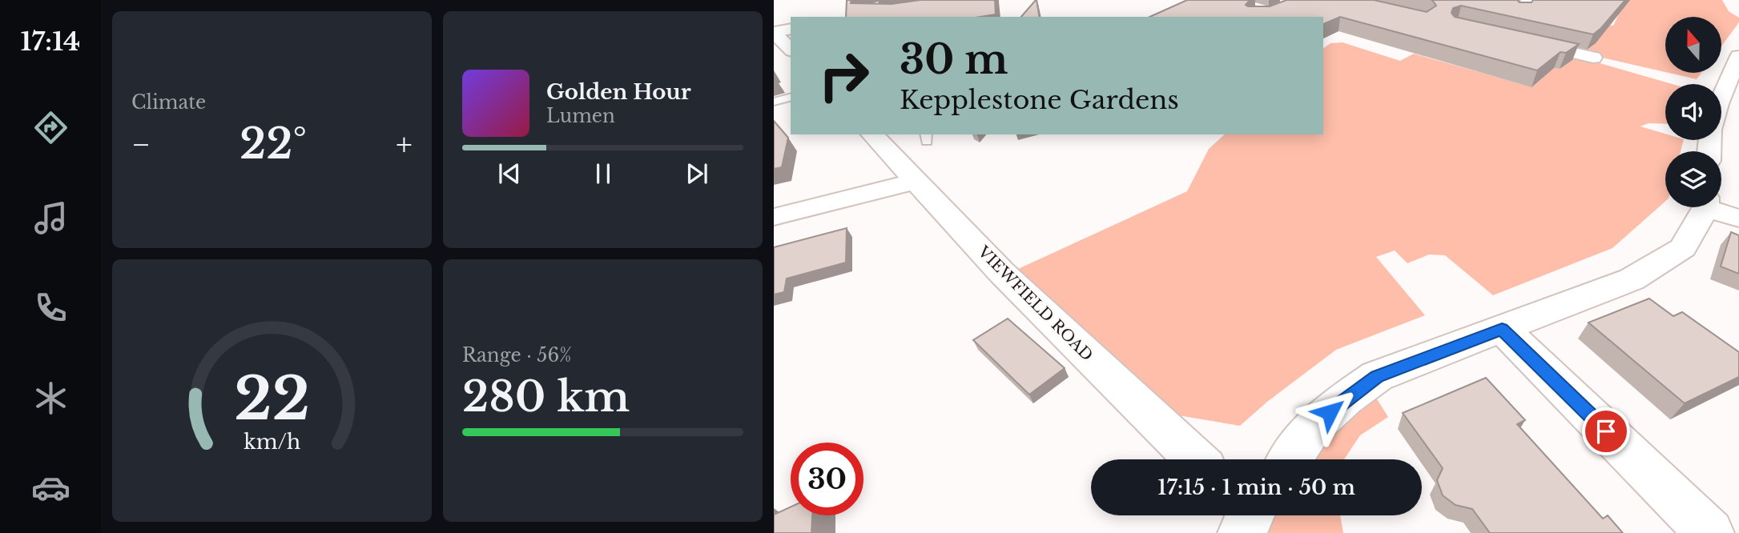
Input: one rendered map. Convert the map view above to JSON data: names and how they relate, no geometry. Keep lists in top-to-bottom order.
{
  "streets": {
    "street": ["VIEWFIELD ROAD"]
  },
  "north": "top",
  "page": {
    "tabs": "17:14",
    "tile": [
      "Climate",
      ["Range · 56%", "280 km"]
    ],
    "turn": ["30 m", "Kepplestone Gardens"],
    "song": ["Golden Hour", "Lumen"],
    "heat": ["−", "22°", "+"],
    "limit": "30",
    "trip": "17:15 · 1 min · 50 m",
    "gauge": ["22", "km/h"]
  }
}
